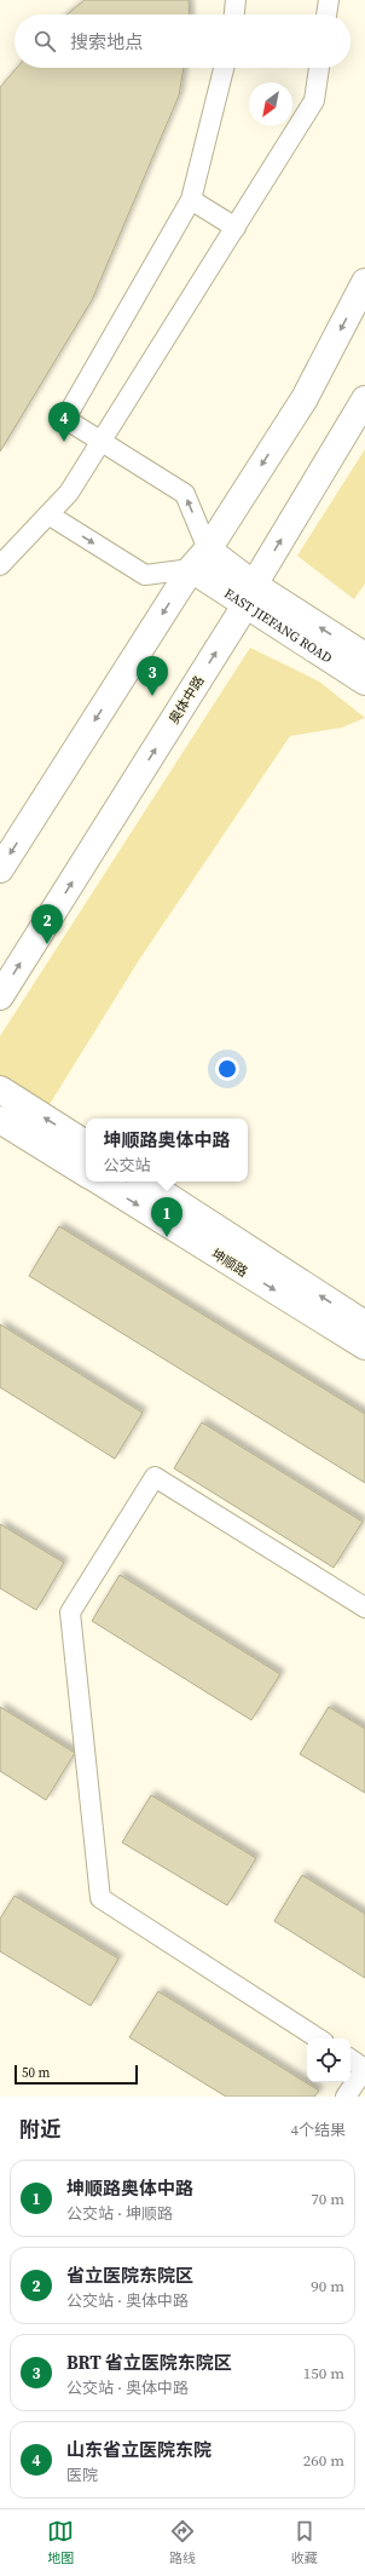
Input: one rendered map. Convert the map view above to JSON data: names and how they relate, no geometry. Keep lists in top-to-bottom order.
{
  "streets": {
    "main road": ["EAST JIEFANG ROAD", "奥体中路", "坤顺路"]
  },
  "crossings": [
    ["EAST JIEFANG ROAD", "奥体中路"]
  ],
  "scale_bar": "50 m",
  "north": "bottom left",
  "page": {
    "search": "搜索地点",
    "pins": [
      "4",
      "3",
      "2",
      "1"
    ],
    "popup": ["坤顺路奥体中路", "公交站"],
    "scale": "50 m",
    "heading": ["附近", "4个结果"],
    "list": [
      {
        "mark": "1",
        "name": "坤顺路奥体中路",
        "note": "公交站 · 坤顺路",
        "value": "70 m"
      },
      {
        "mark": "2",
        "name": "省立医院东院区",
        "note": "公交站 · 奥体中路",
        "value": "90 m"
      },
      {
        "mark": "3",
        "name": "BRT 省立医院东院区",
        "note": "公交站 · 奥体中路",
        "value": "150 m"
      },
      {
        "mark": "4",
        "name": "山东省立医院东院",
        "note": "医院",
        "value": "260 m"
      }
    ],
    "nav": ["地图", "路线", "收藏"]
  }
}
